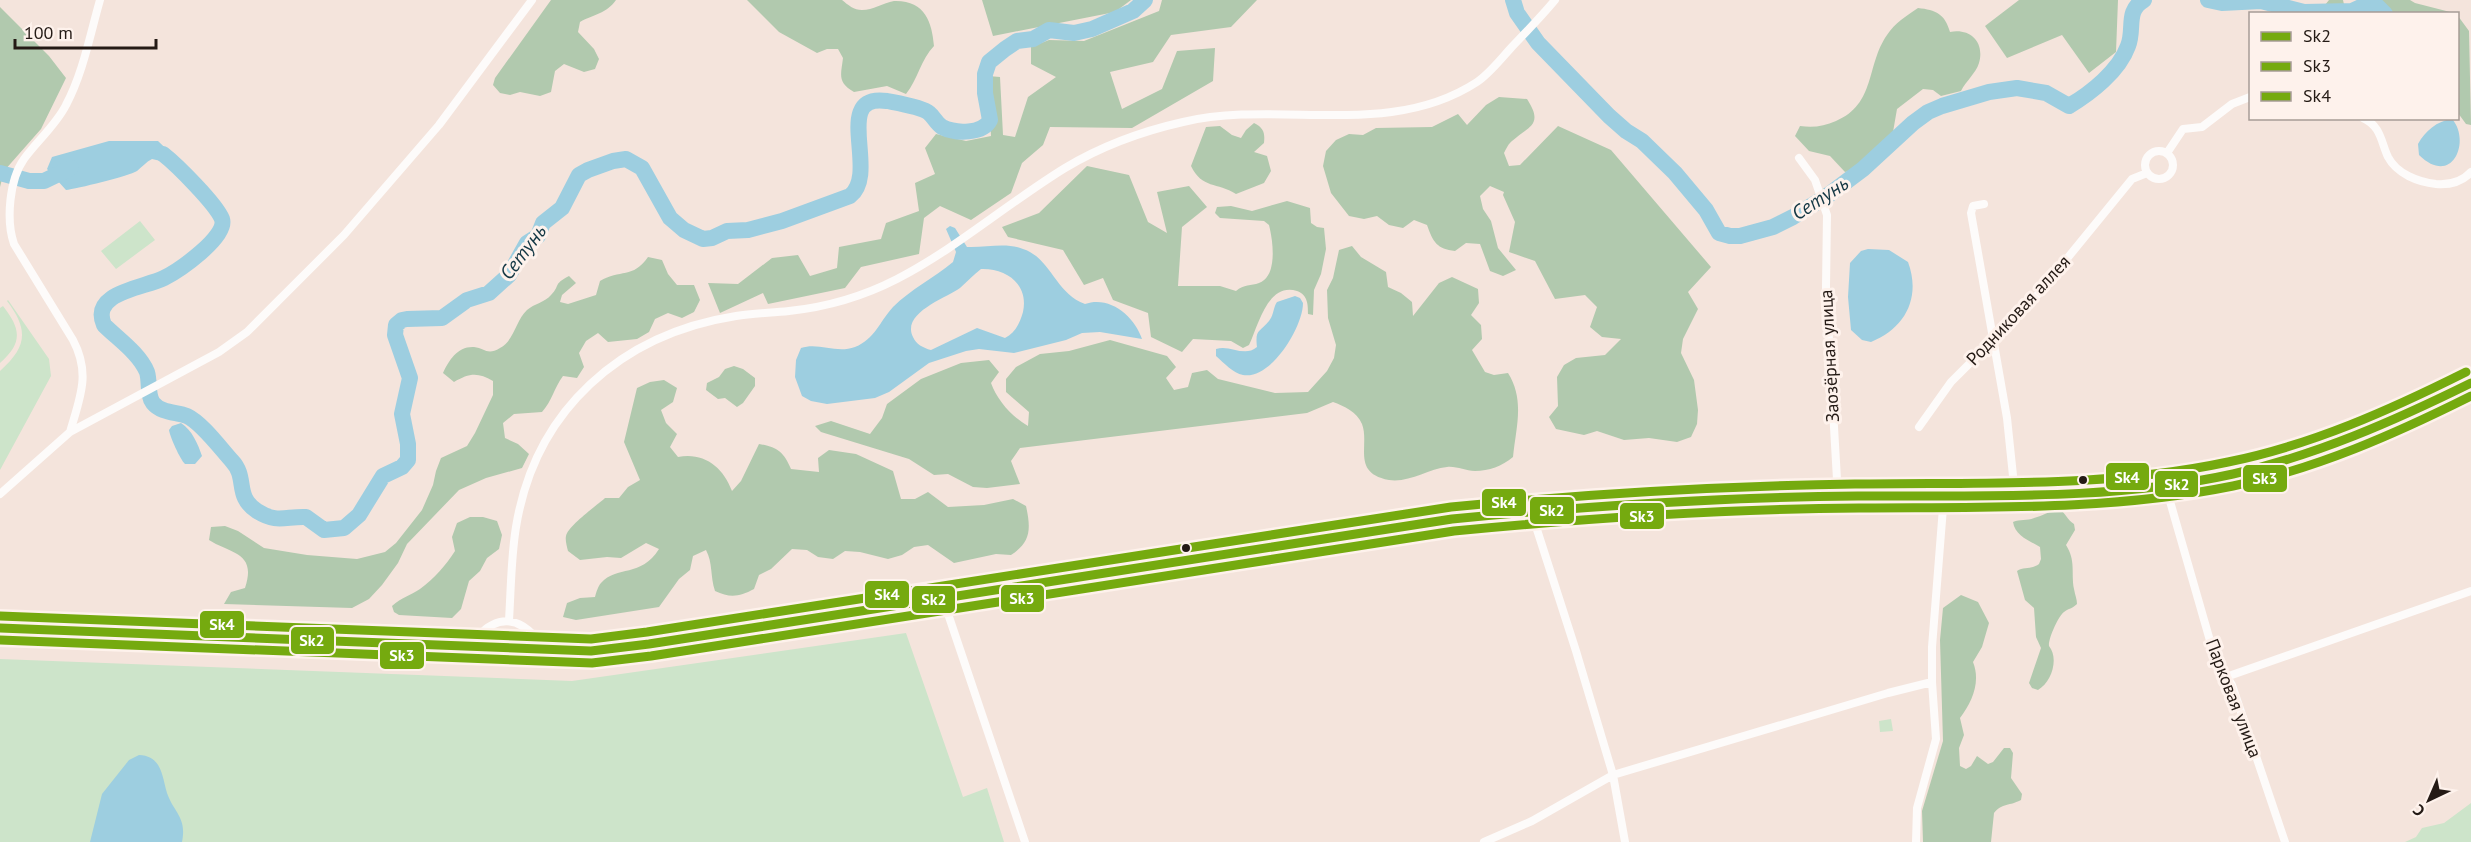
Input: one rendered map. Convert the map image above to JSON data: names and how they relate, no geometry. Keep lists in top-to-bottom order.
{
  "streets": {
    "street": ["Родниковая аллея", "Заозёрная улица", "Парковая улица"]
  },
  "water": ["Сетунь"],
  "lines": ["transit line Sk4", "transit line Sk2", "transit line Sk3"],
  "legend": ["Sk2", "Sk3", "Sk4"],
  "scale_bar": "100 m",
  "north": "bottom left"
}
